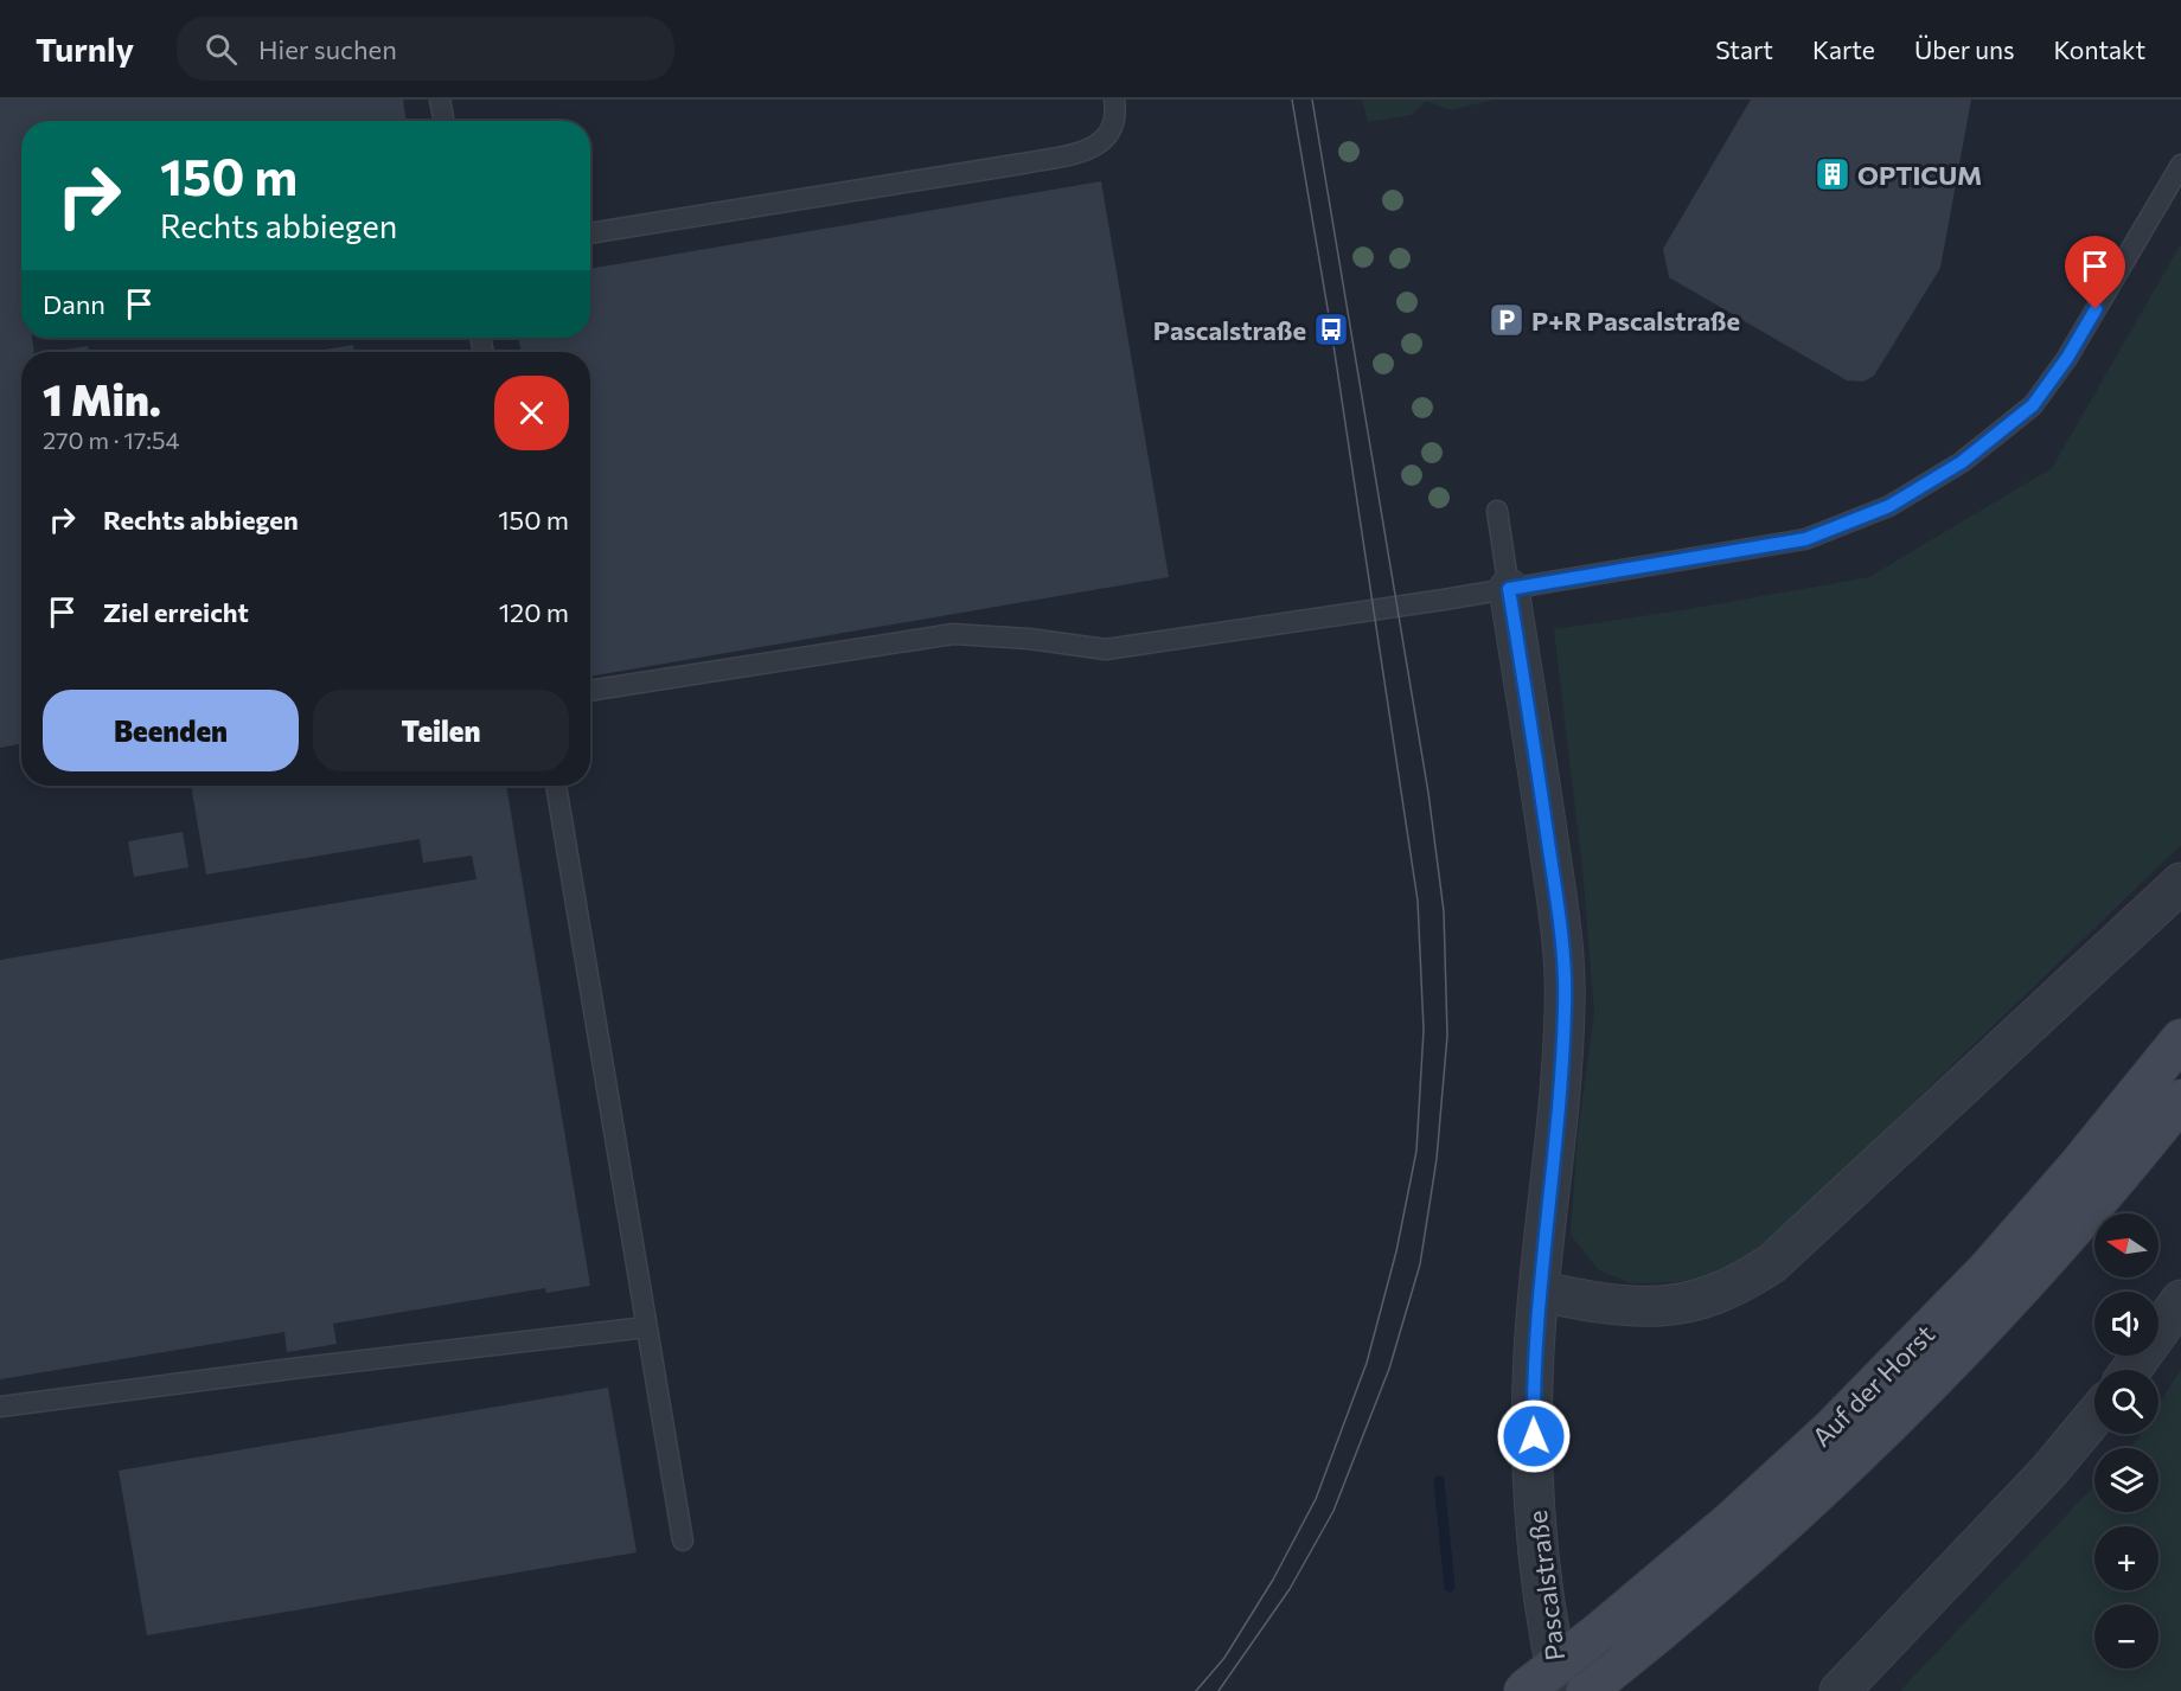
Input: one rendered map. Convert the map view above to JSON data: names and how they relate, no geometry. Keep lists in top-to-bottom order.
{
  "streets": {
    "street": ["Auf der Horst", "Pascalstraße"]
  },
  "places": {
    "building": ["OPTICUM"],
    "parking": ["P+R Pascalstraße"],
    "bus stop": ["Pascalstraße"]
  },
  "north": "left",
  "page": {
    "header": "Turnly",
    "search": "Hier suchen",
    "nav": [
      "Start",
      "Karte",
      "Über uns",
      "Kontakt"
    ],
    "turn": ["150 m", "Rechts abbiegen"],
    "then": "Dann",
    "heading": ["1 Min.", "270 m · 17:54"],
    "list": [
      {
        "name": "Rechts abbiegen",
        "value": "150 m"
      },
      {
        "name": "Ziel erreicht",
        "value": "120 m"
      }
    ],
    "buttons": ["Beenden", "Teilen"],
    "map_buttons": ["+", "−"]
  }
}
